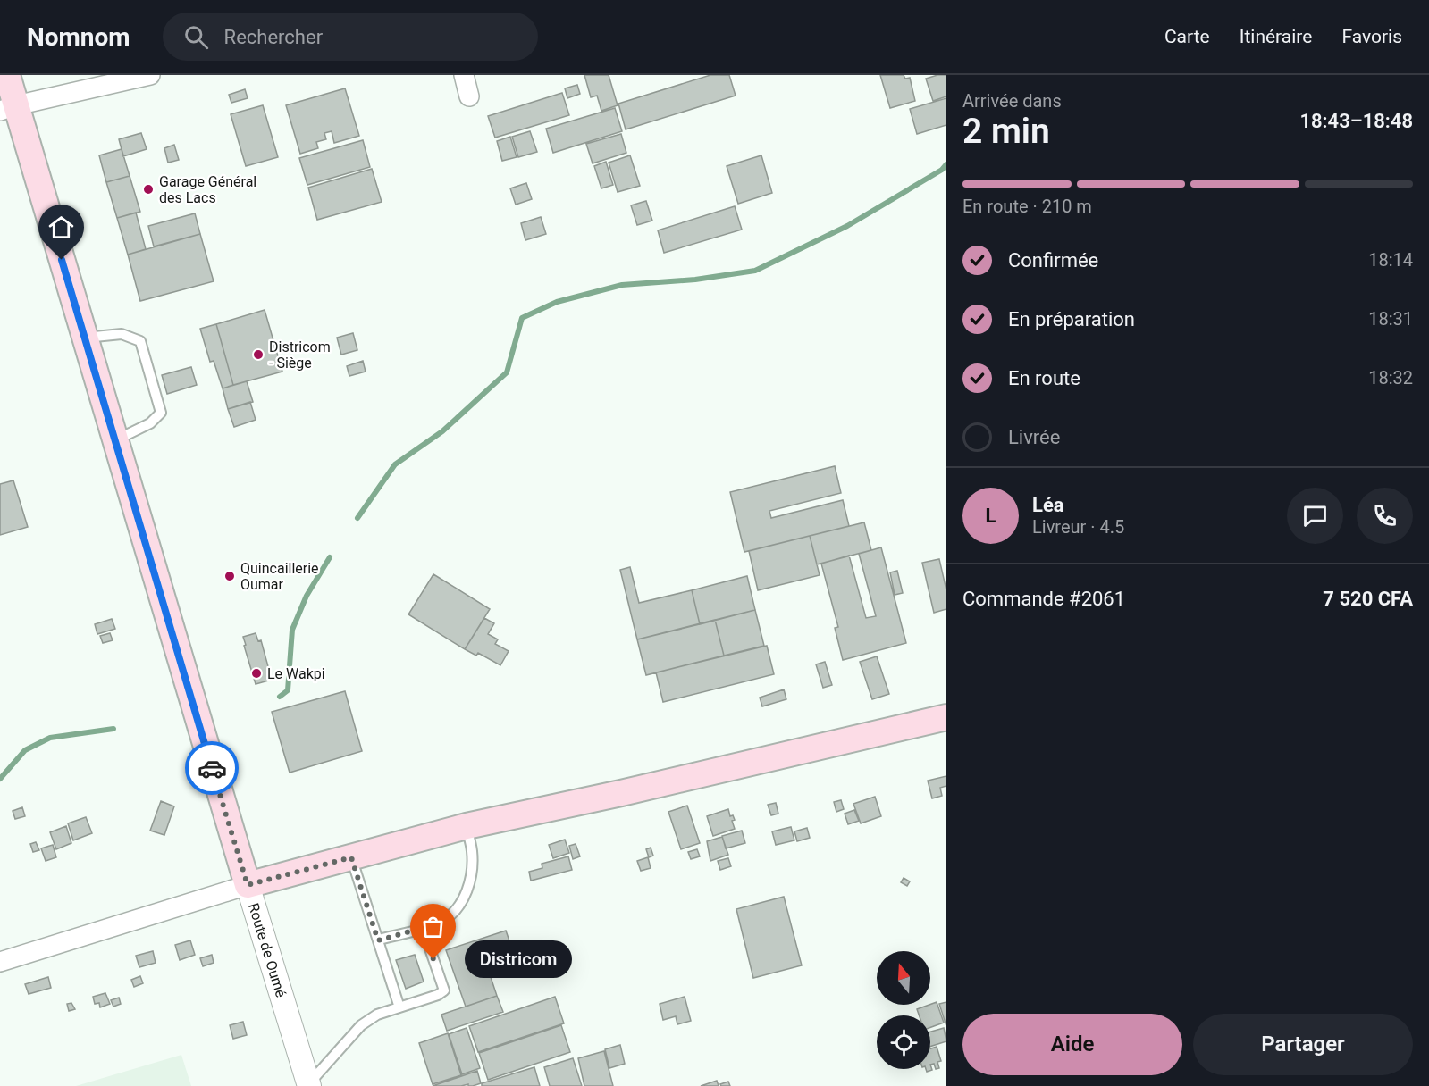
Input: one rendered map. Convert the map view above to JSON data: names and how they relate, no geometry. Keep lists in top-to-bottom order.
{
  "streets": {
    "main road": ["Route de Oumé"]
  },
  "places": [
    "Garage Général des Lacs",
    "Districom - Siège",
    "Quincaillerie Oumar",
    "Le Wakpi",
    "Districom"
  ],
  "north": "top",
  "page": {
    "header": "Nomnom",
    "search": "Rechercher",
    "nav": ["Carte", "Itinéraire", "Favoris"],
    "heading": ["2 min", "Arrivée dans", "18:43–18:48"],
    "panel": [
      "Léa",
      "Livreur · 4.5",
      "Commande #2061",
      "7 520 CFA"
    ],
    "bar": "En route · 210 m",
    "list": [
      ["Confirmée", "18:14"],
      ["En préparation", "18:31"],
      ["En route", "18:32"],
      "Livrée"
    ],
    "round": "L",
    "bubble": "Districom",
    "buttons": ["Aide", "Partager"]
  }
}
